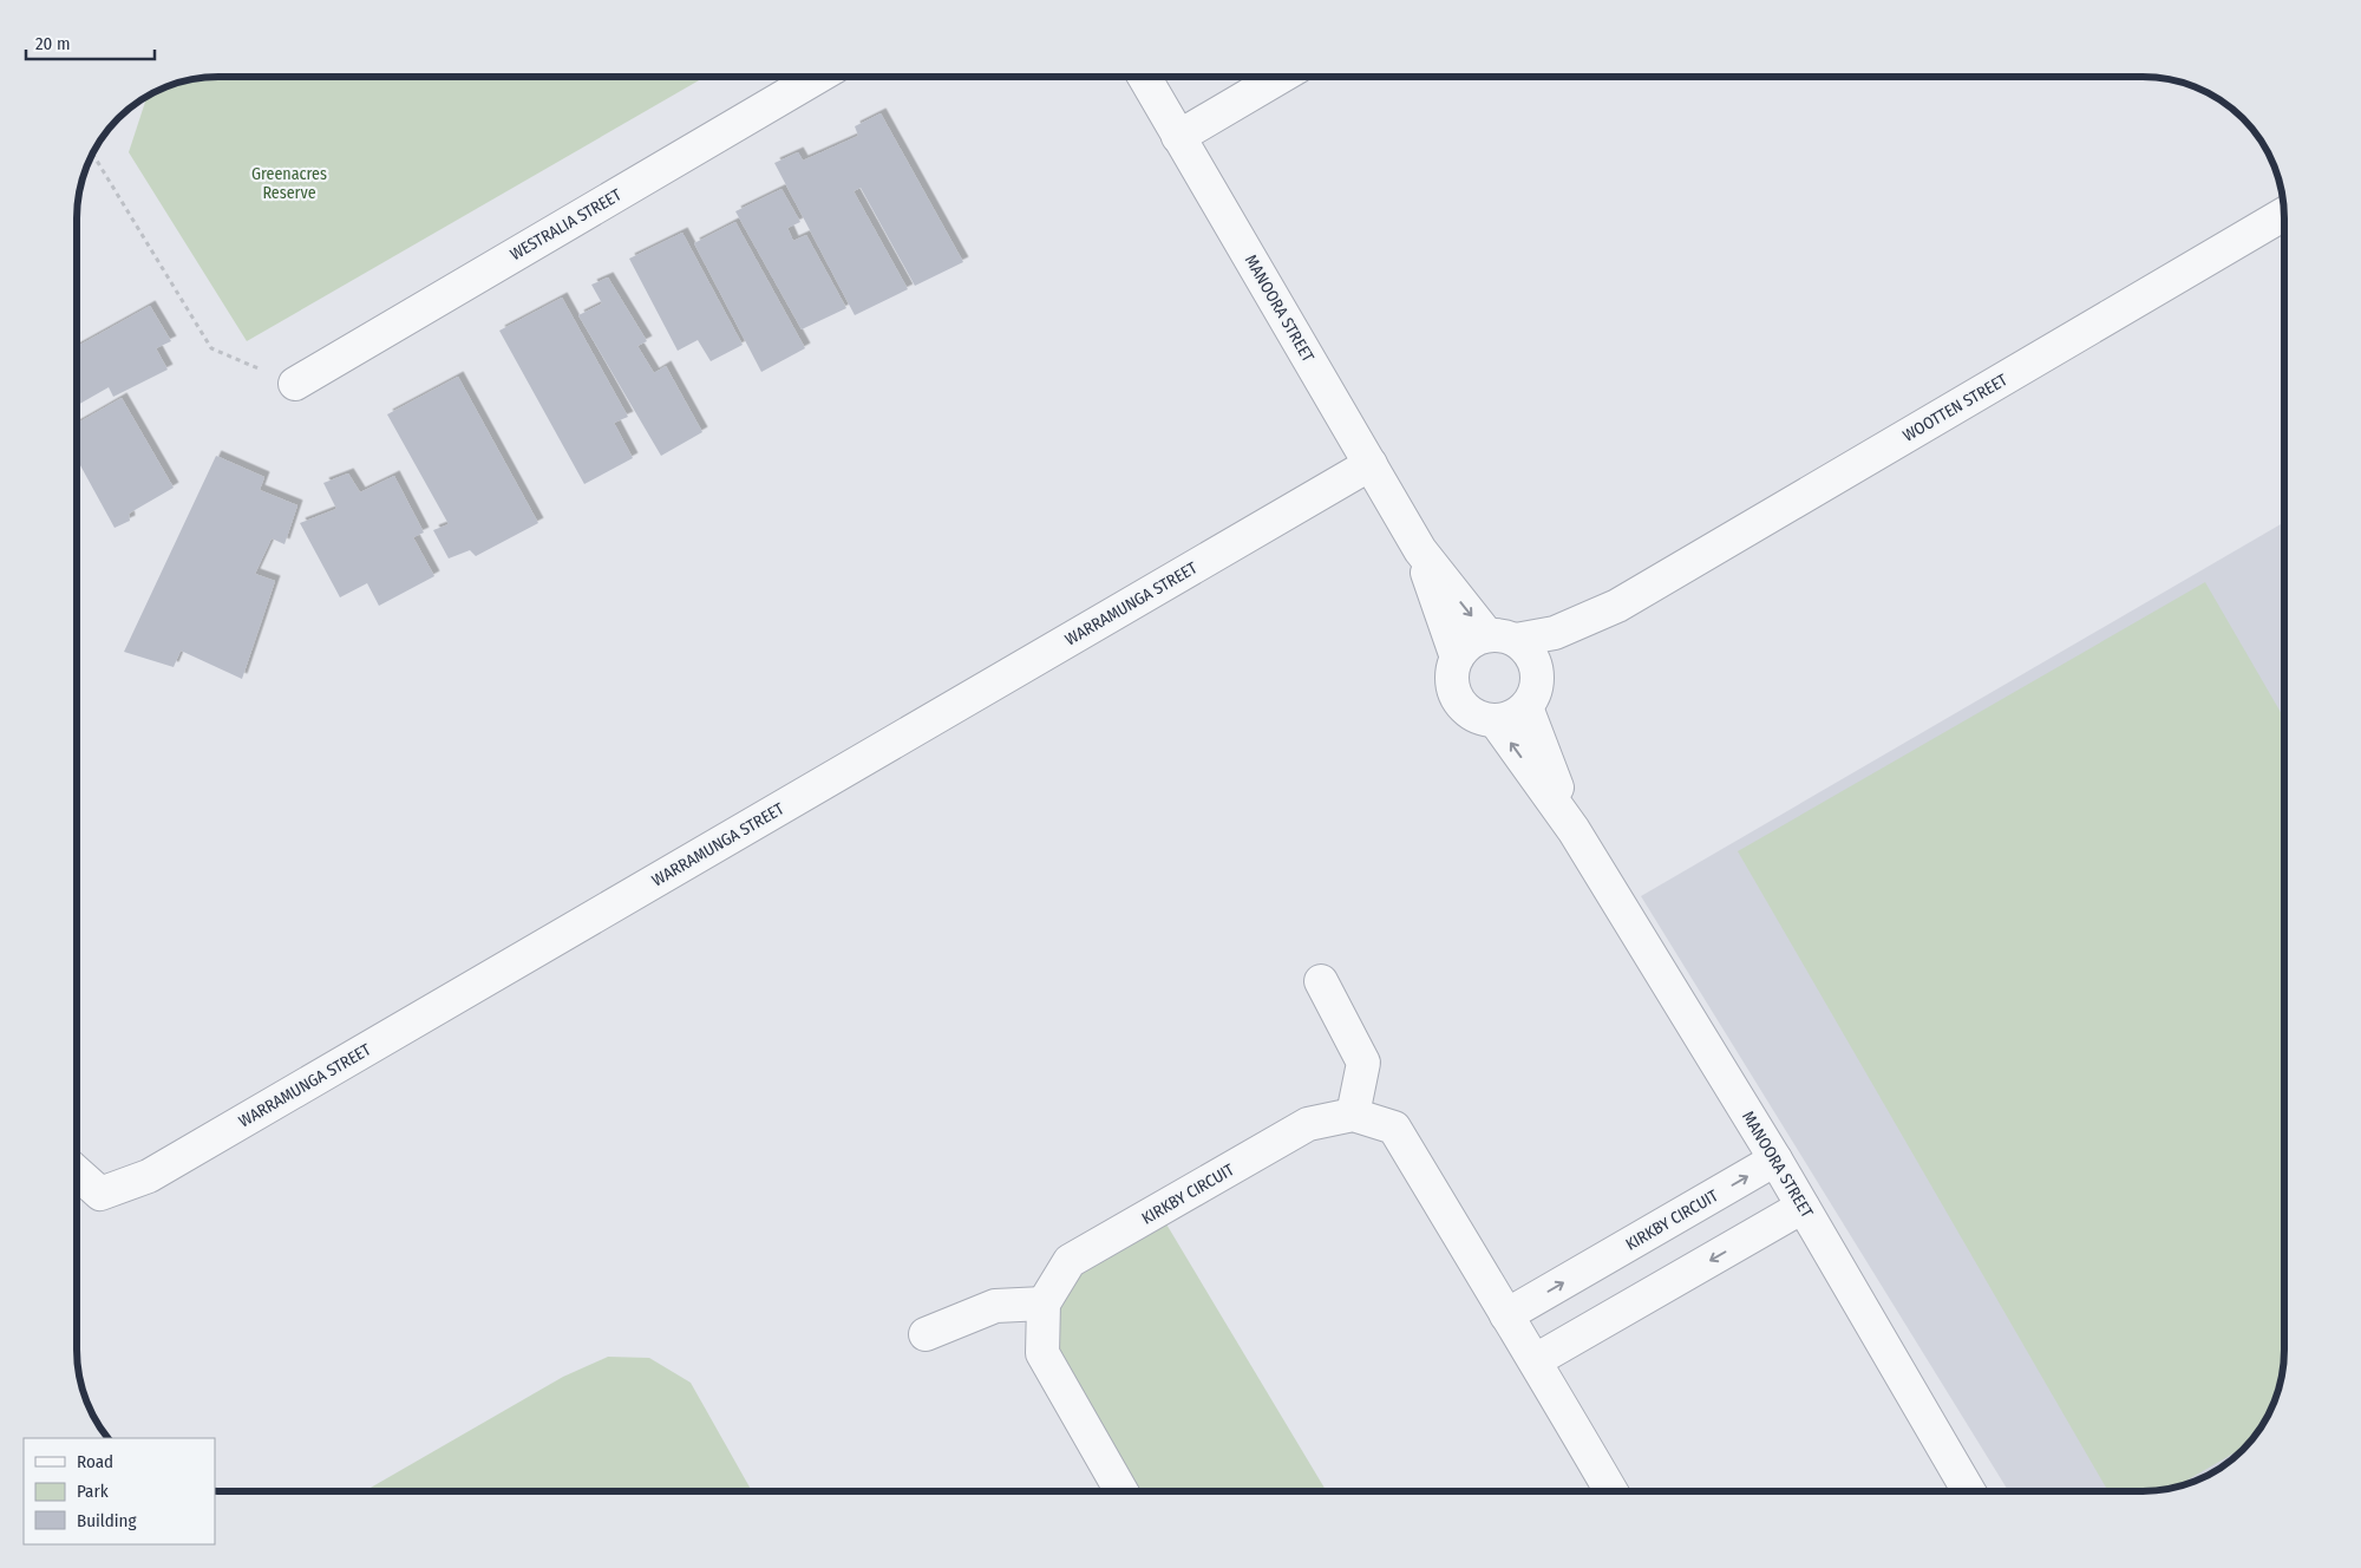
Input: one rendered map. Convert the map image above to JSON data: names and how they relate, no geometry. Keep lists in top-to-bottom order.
{
  "streets": {
    "street": [
      "WESTRALIA STREET",
      "MANOORA STREET",
      "WOOTTEN STREET",
      "WARRAMUNGA STREET",
      "KIRKBY CIRCUIT"
    ]
  },
  "crossings": [
    ["MANOORA STREET", "WOOTTEN STREET"],
    ["MANOORA STREET", "WARRAMUNGA STREET"],
    ["MANOORA STREET", "KIRKBY CIRCUIT"]
  ],
  "parks": ["Greenacres Reserve"],
  "legend": ["Road", "Park", "Building"],
  "scale_bar": "20 m"
}
